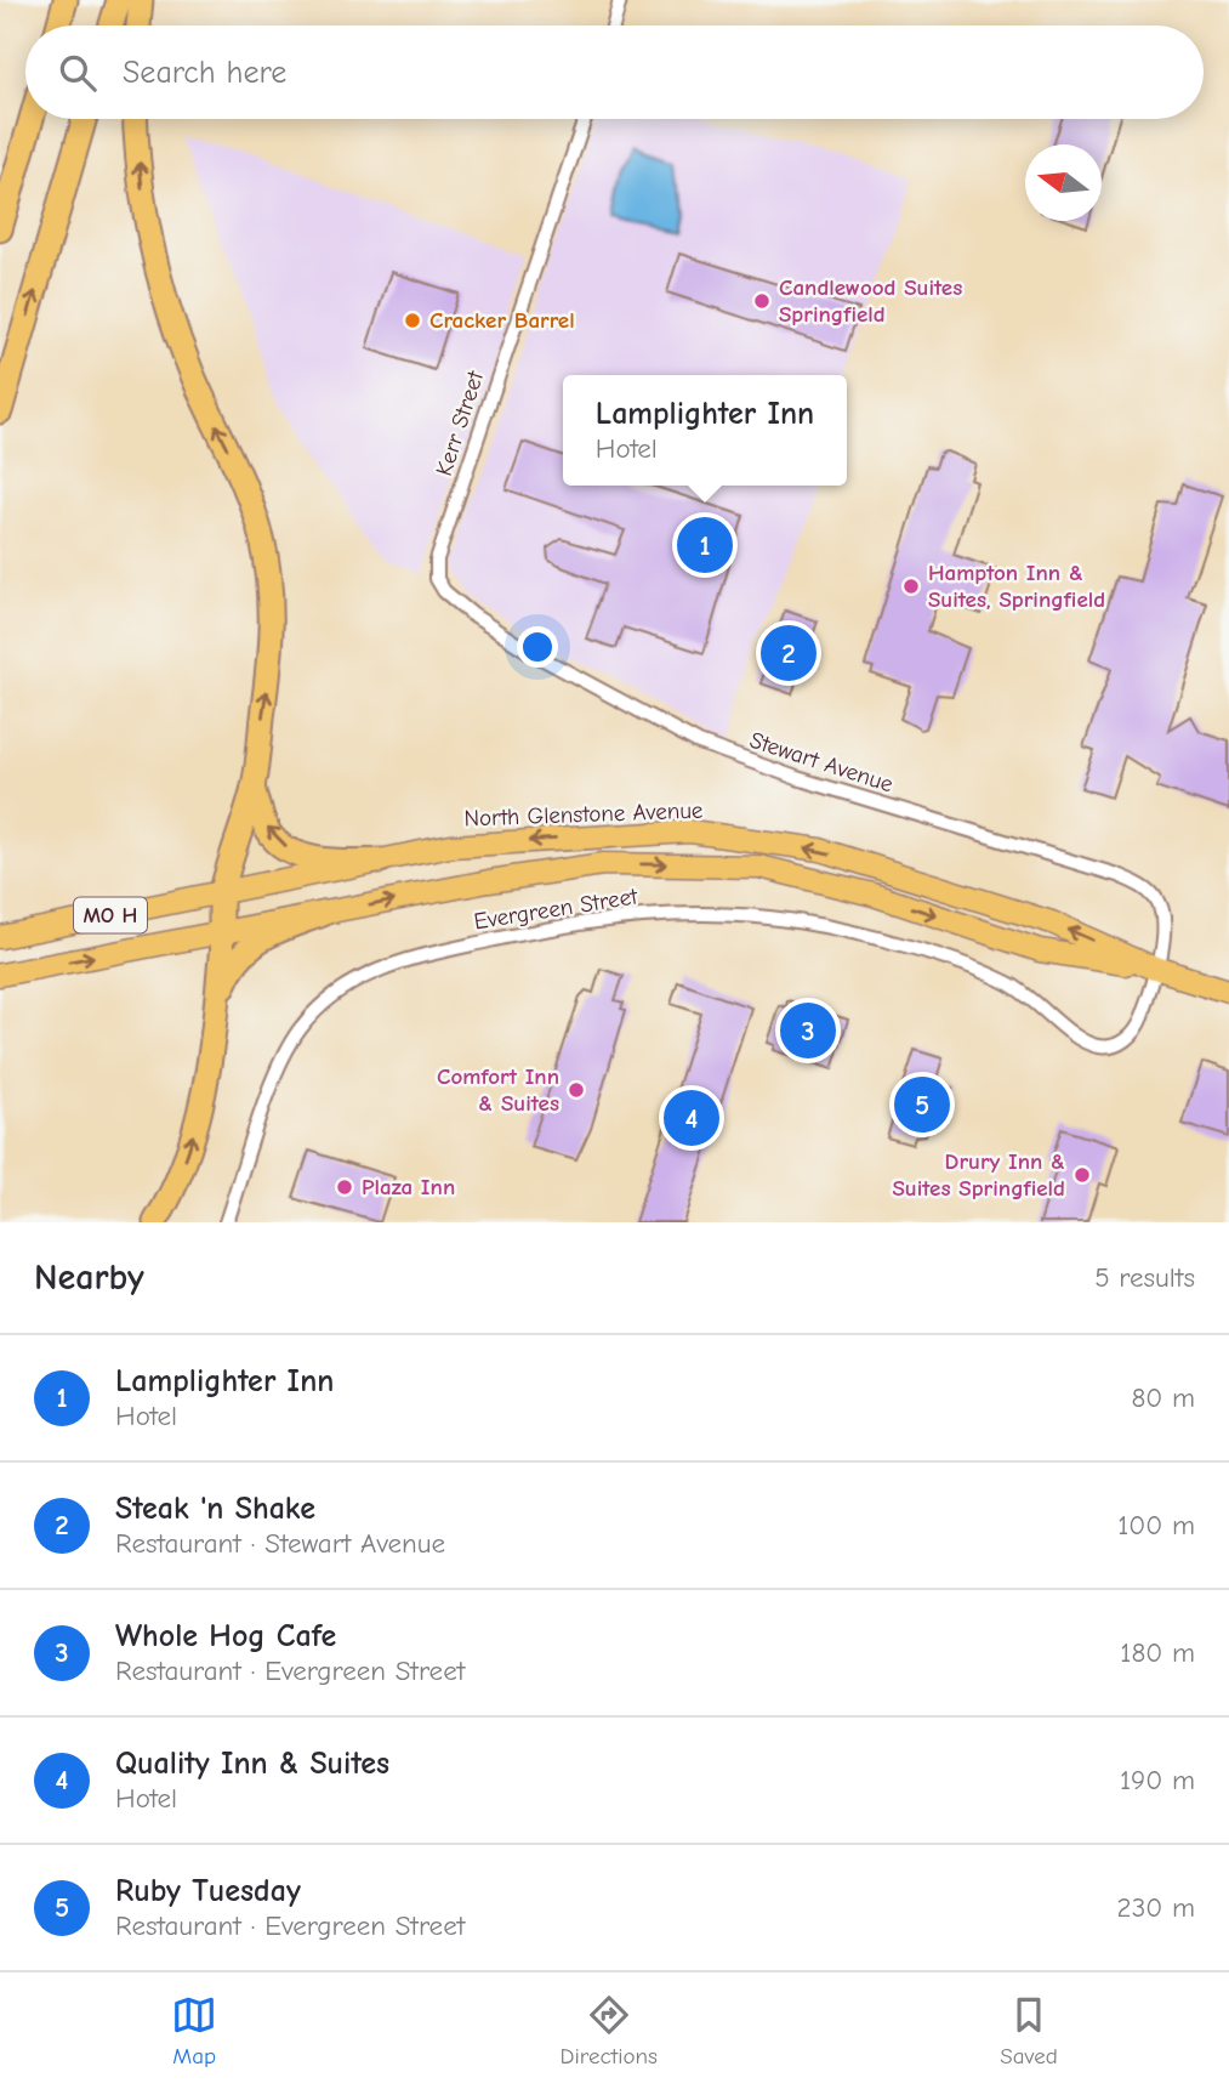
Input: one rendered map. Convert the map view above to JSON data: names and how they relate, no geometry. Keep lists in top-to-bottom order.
{
  "streets": {
    "main road": ["North Glenstone Avenue", "MO H"],
    "street": ["Kerr Street", "Stewart Avenue", "Evergreen Street"]
  },
  "crossings": [
    ["Kerr Street", "Stewart Avenue"],
    ["Stewart Avenue", "North Glenstone Avenue"],
    ["Stewart Avenue", "Evergreen Street"],
    ["North Glenstone Avenue", "Evergreen Street"]
  ],
  "places": [
    "Candlewood Suites Springfield",
    "Cracker Barrel",
    "Hampton Inn & Suites, Springfield",
    "Comfort Inn & Suites",
    "Drury Inn & Suites Springfield",
    "Plaza Inn"
  ],
  "north": "left",
  "page": {
    "search": "Search here",
    "popup": ["Lamplighter Inn", "Hotel"],
    "pins": [
      "1",
      "2",
      "3",
      "5",
      "4"
    ],
    "heading": ["Nearby", "5 results"],
    "list": [
      {
        "mark": "1",
        "name": "Lamplighter Inn",
        "note": "Hotel",
        "value": "80 m"
      },
      {
        "mark": "2",
        "name": "Steak 'n Shake",
        "note": "Restaurant · Stewart Avenue",
        "value": "100 m"
      },
      {
        "mark": "3",
        "name": "Whole Hog Cafe",
        "note": "Restaurant · Evergreen Street",
        "value": "180 m"
      },
      {
        "mark": "4",
        "name": "Quality Inn & Suites",
        "note": "Hotel",
        "value": "190 m"
      },
      {
        "mark": "5",
        "name": "Ruby Tuesday",
        "note": "Restaurant · Evergreen Street",
        "value": "230 m"
      }
    ],
    "nav": ["Map", "Directions", "Saved"]
  }
}
